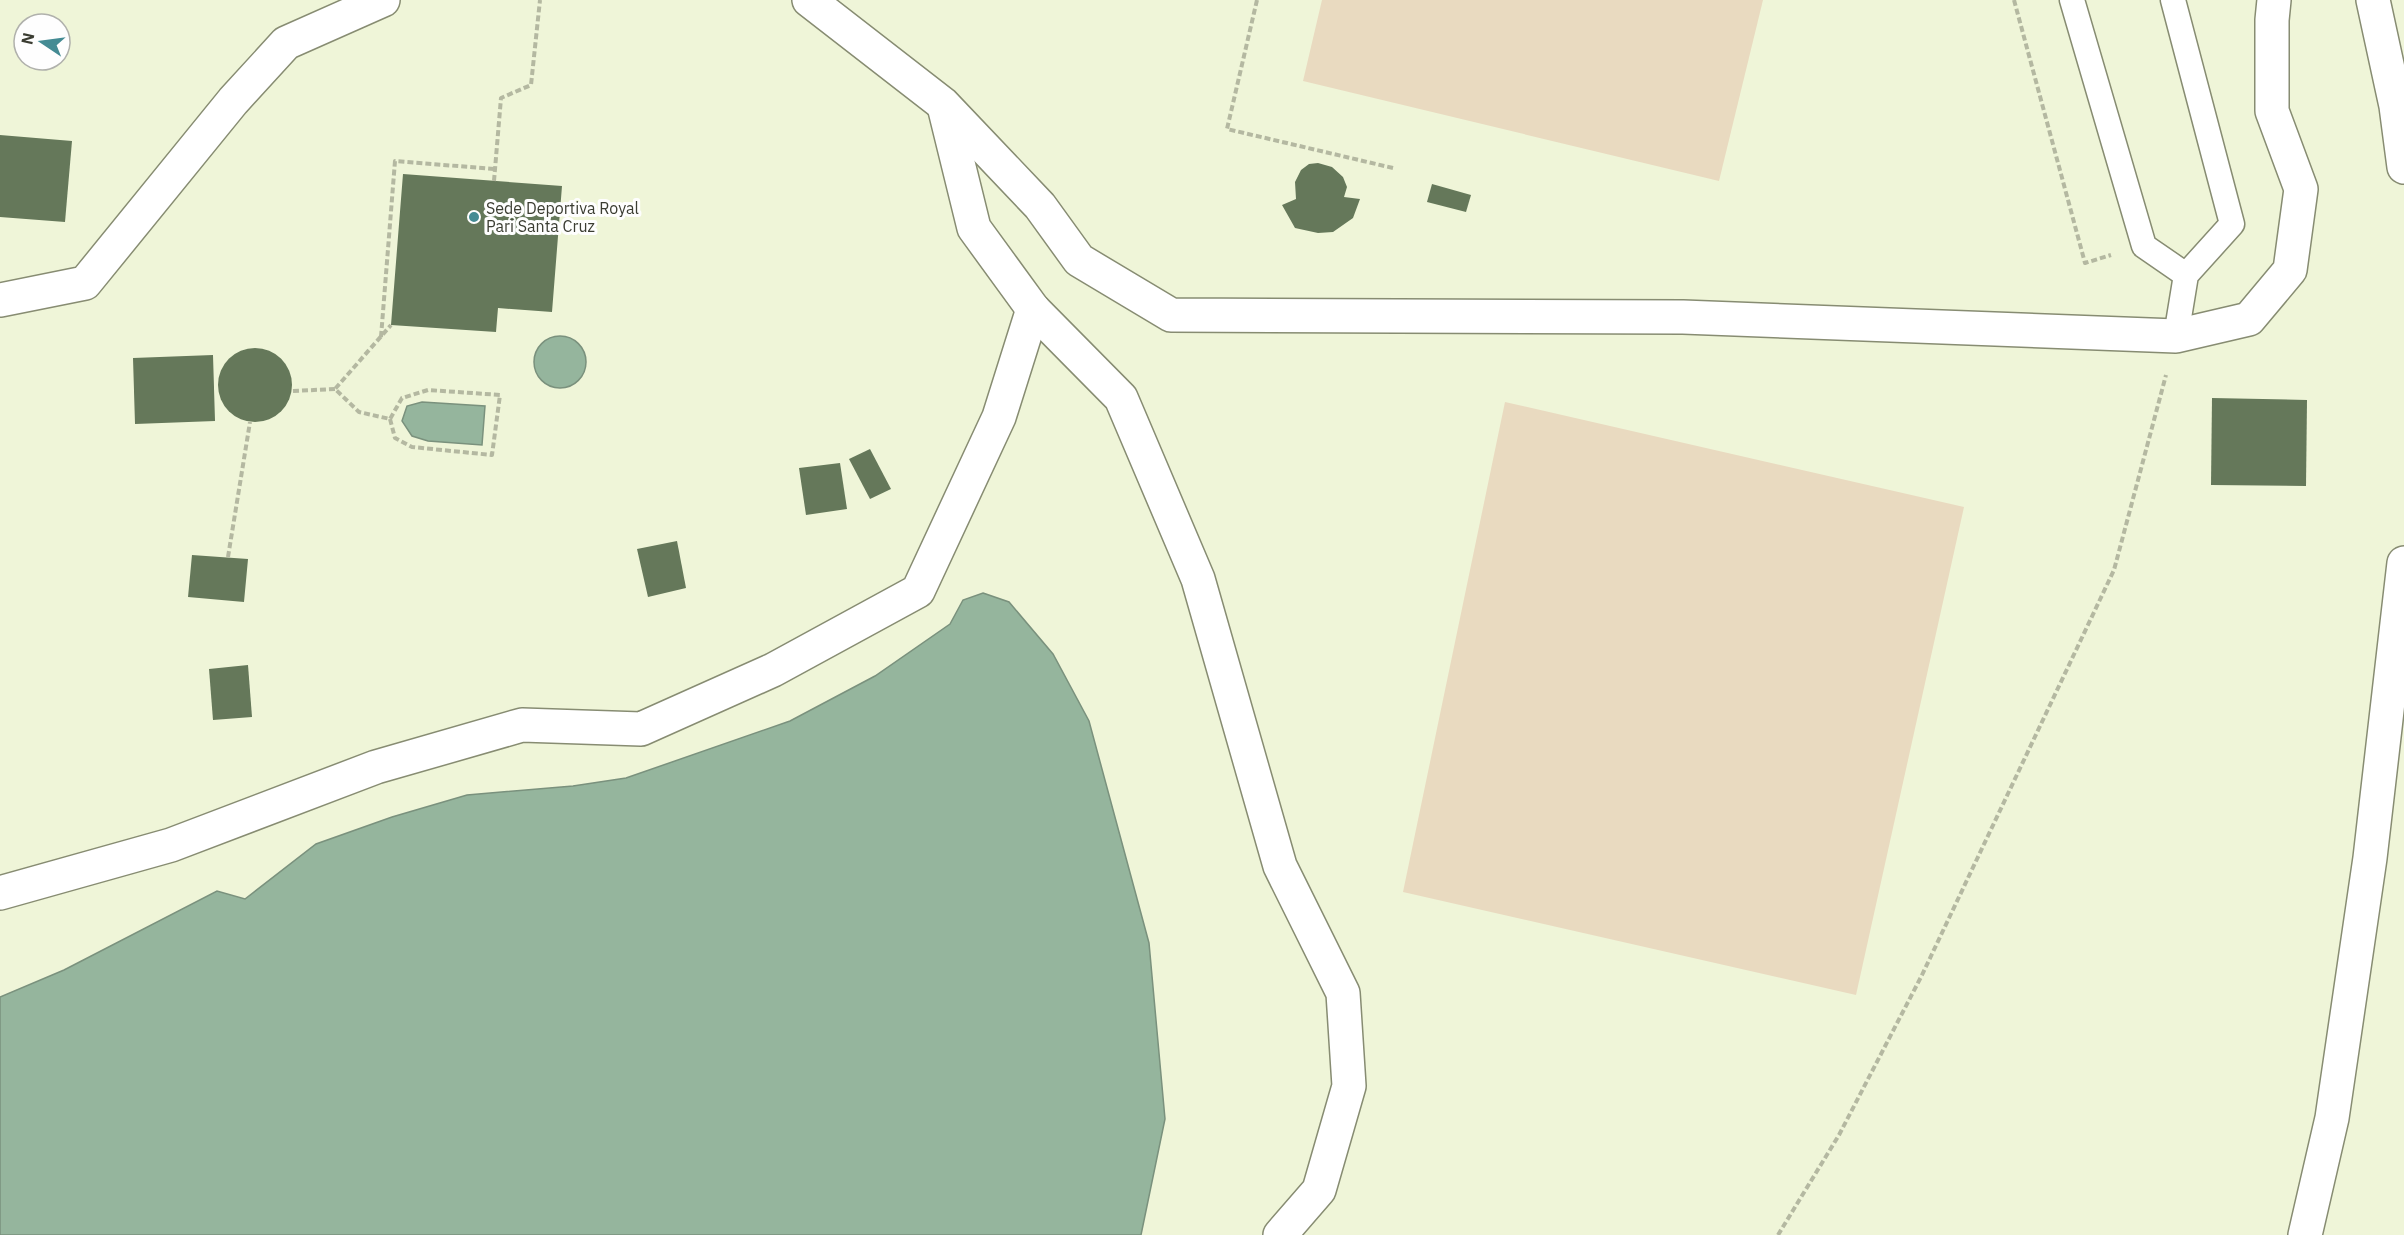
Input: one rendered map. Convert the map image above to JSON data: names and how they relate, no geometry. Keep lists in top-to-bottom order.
{
  "places": ["Sede Deportiva Royal Pari Santa Cruz"],
  "north": "left"
}
